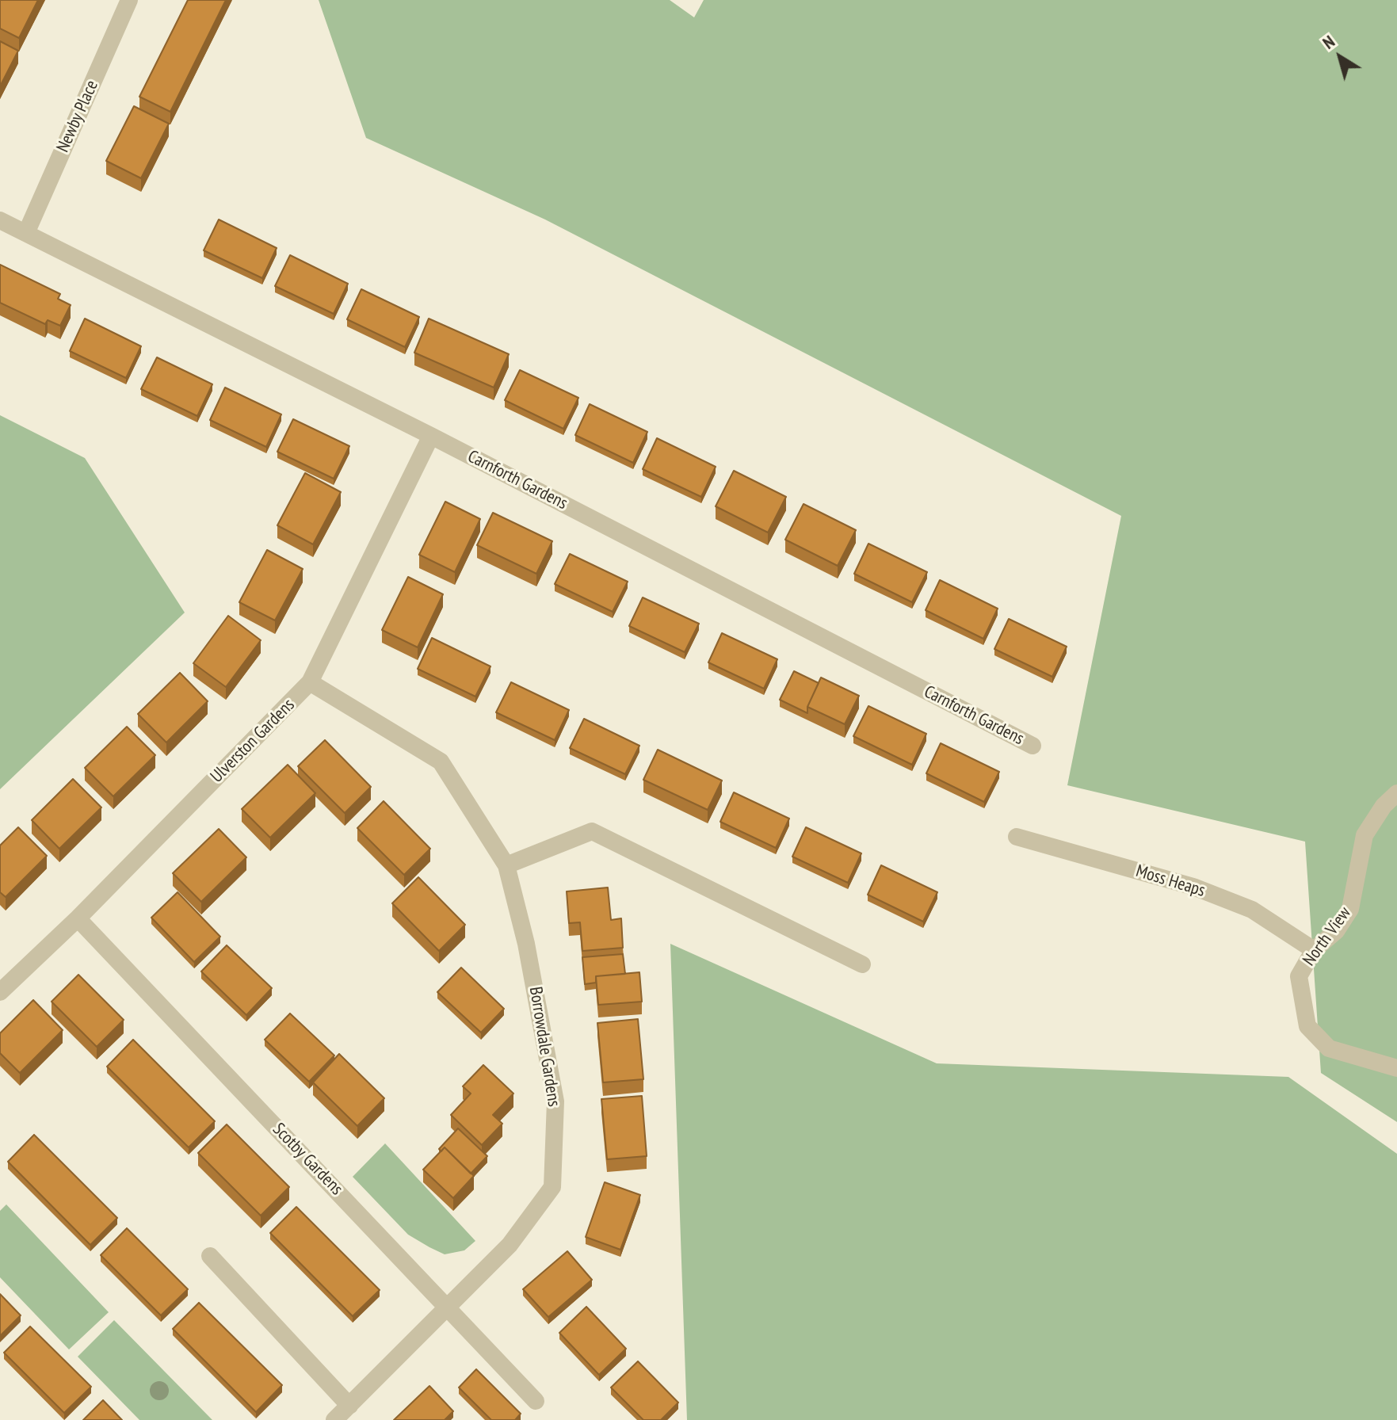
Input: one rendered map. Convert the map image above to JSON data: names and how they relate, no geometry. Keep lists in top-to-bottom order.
{
  "streets": {
    "street": [
      "Newby Place",
      "Carnforth Gardens",
      "Ulverston Gardens",
      "Moss Heaps",
      "North View",
      "Borrowdale Gardens",
      "Scotby Gardens"
    ]
  },
  "crossings": [
    ["Newby Place", "Carnforth Gardens"],
    ["Carnforth Gardens", "Ulverston Gardens"],
    ["Ulverston Gardens", "Borrowdale Gardens"],
    ["Ulverston Gardens", "Scotby Gardens"],
    ["Moss Heaps", "North View"],
    ["Borrowdale Gardens", "Scotby Gardens"]
  ],
  "north": "top left"
}
